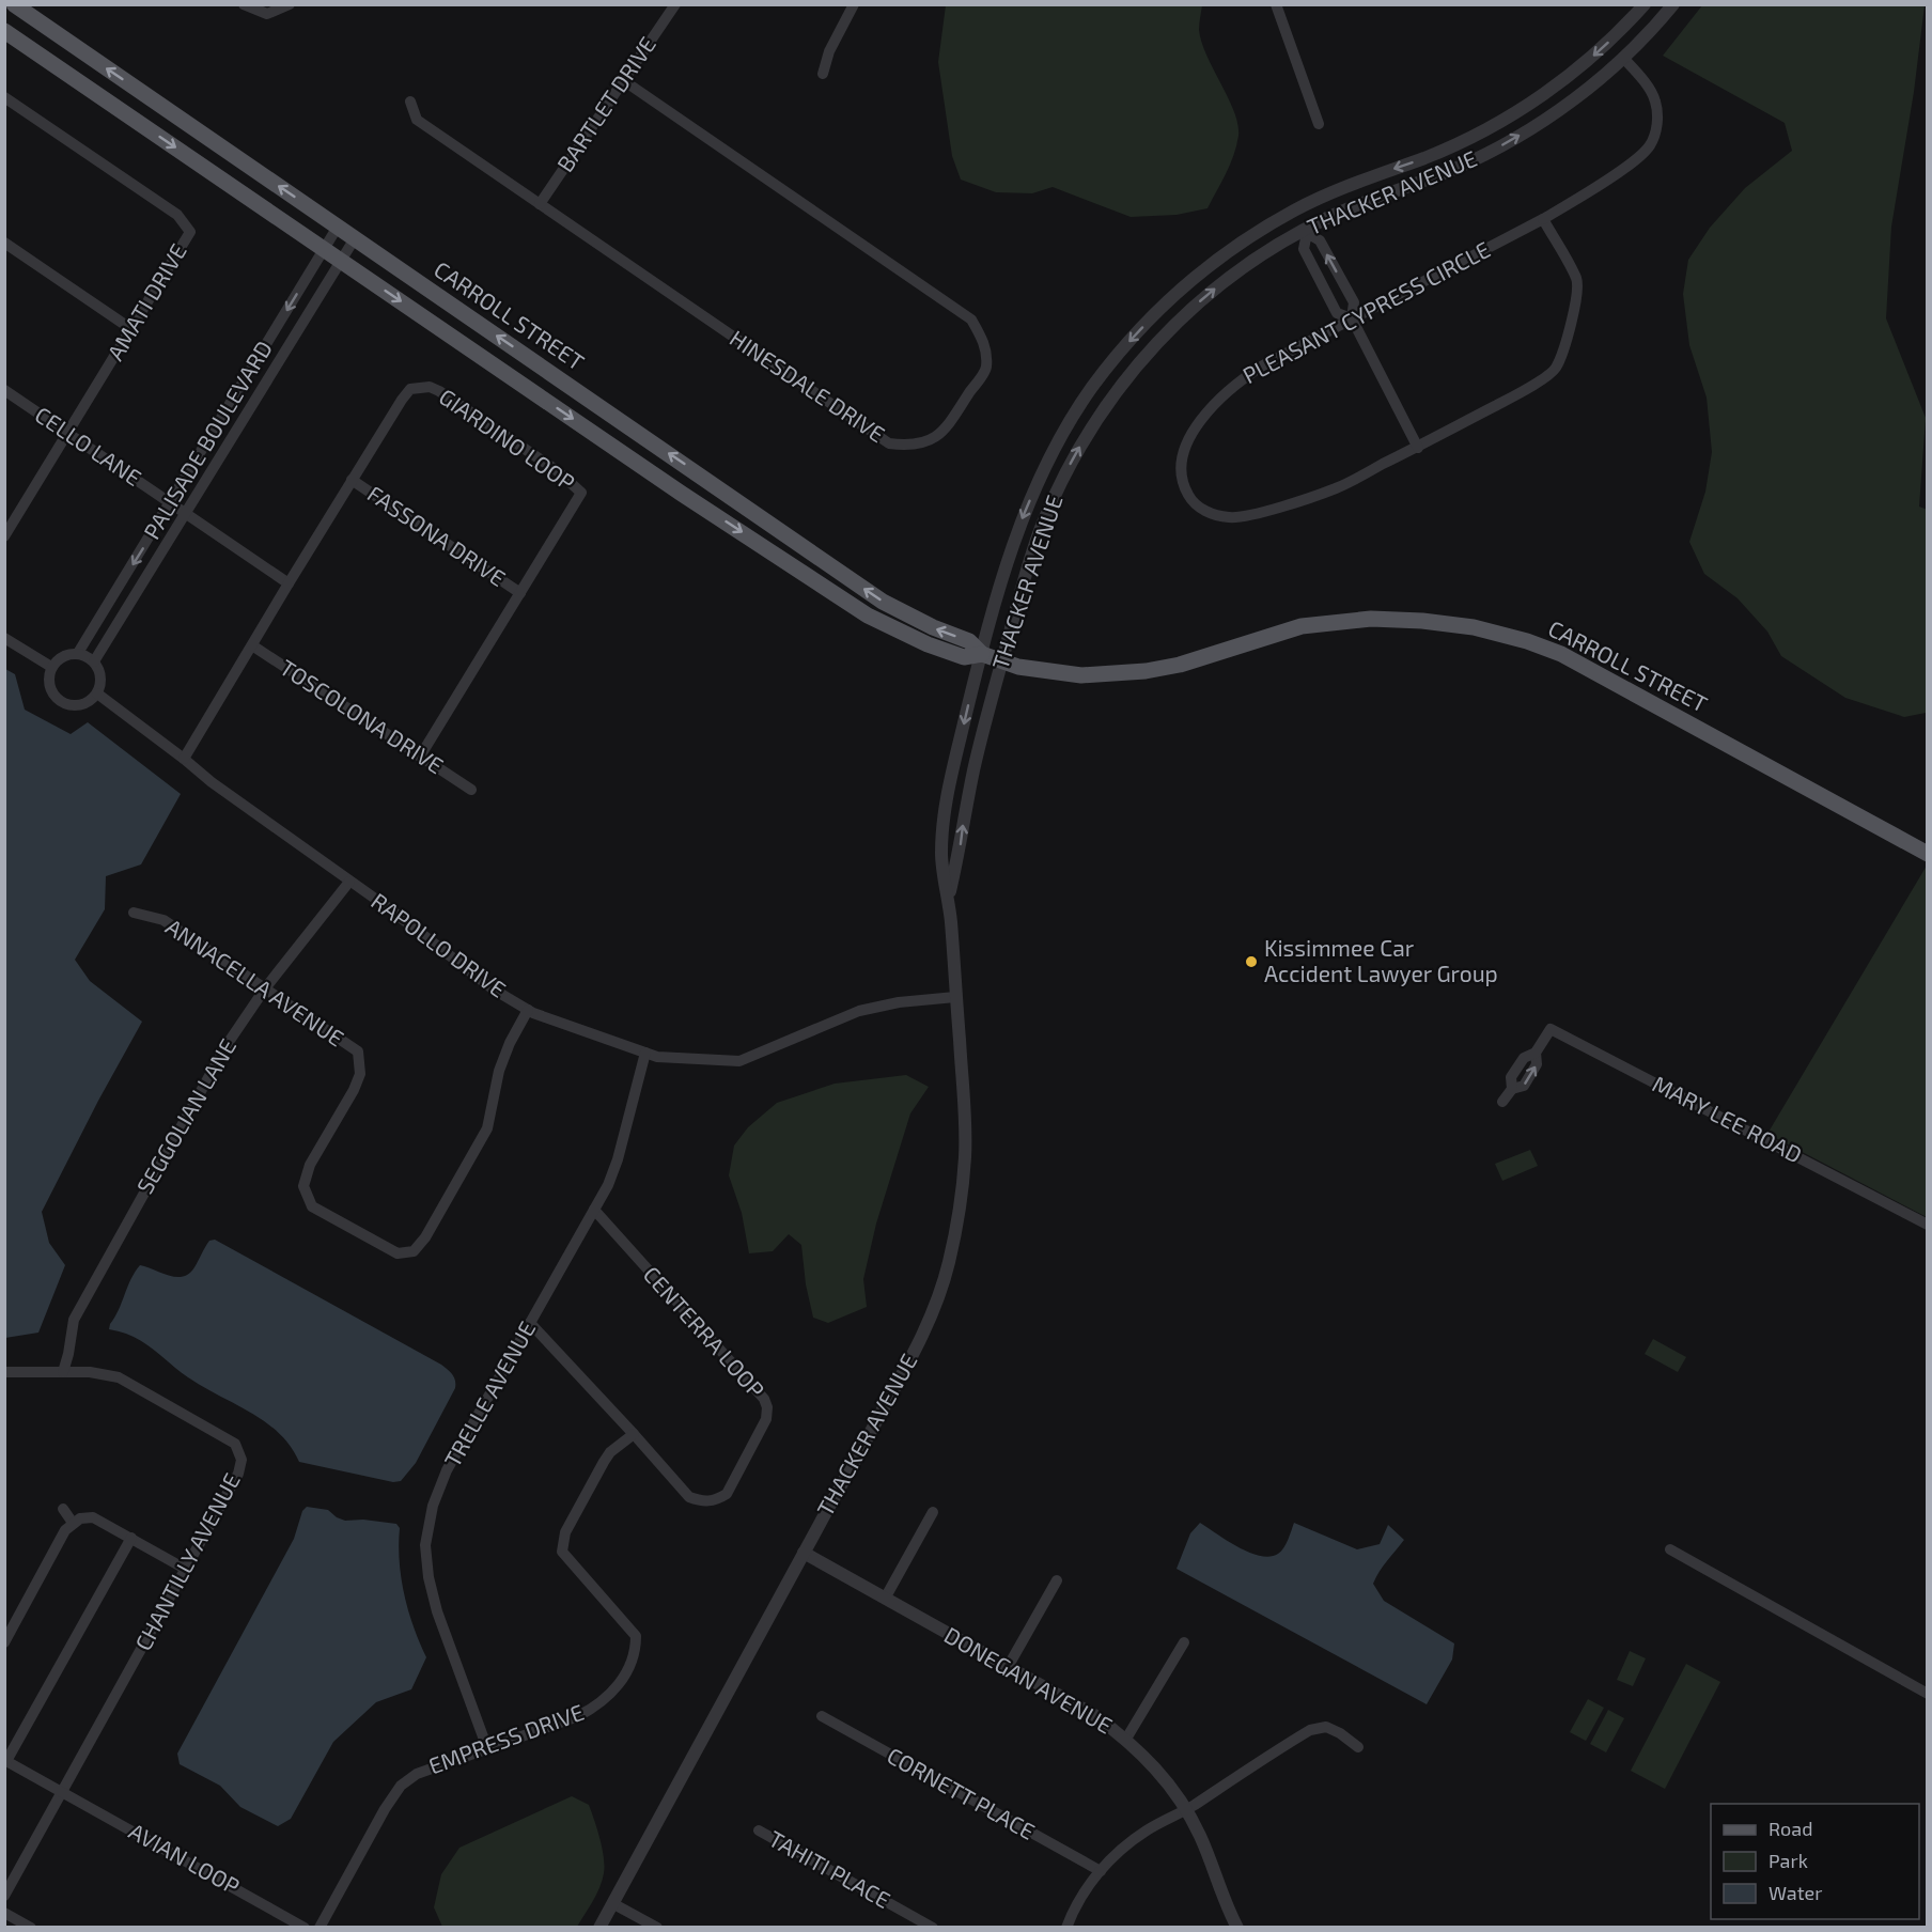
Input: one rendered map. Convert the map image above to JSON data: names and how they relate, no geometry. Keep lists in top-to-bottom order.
{
  "streets": {
    "main road": ["CARROLL STREET"],
    "street": [
      "BARTLET DRIVE",
      "THACKER AVENUE",
      "AMATI DRIVE",
      "PLEASANT CYPRESS CIRCLE",
      "HINESDALE DRIVE",
      "PALISADE BOULEVARD",
      "GIARDINO LOOP",
      "CELLO LANE",
      "FASSONA DRIVE",
      "TOSCOLONA DRIVE",
      "RAPOLLO DRIVE",
      "ANNACELLA AVENUE",
      "SEGGOLIAN LANE",
      "MARY LEE ROAD",
      "CENTERRA LOOP",
      "TRELLE AVENUE",
      "CHANTILLY AVENUE",
      "DONEGAN AVENUE",
      "EMPRESS DRIVE",
      "CORNETT PLACE",
      "AVIAN LOOP",
      "TAHITI PLACE"
    ]
  },
  "crossings": [
    ["BARTLET DRIVE", "HINESDALE DRIVE"],
    ["THACKER AVENUE", "PLEASANT CYPRESS CIRCLE"],
    ["THACKER AVENUE", "CARROLL STREET"],
    ["THACKER AVENUE", "RAPOLLO DRIVE"],
    ["THACKER AVENUE", "DONEGAN AVENUE"],
    ["AMATI DRIVE", "CELLO LANE"],
    ["CARROLL STREET", "PALISADE BOULEVARD"],
    ["PALISADE BOULEVARD", "CELLO LANE"],
    ["PALISADE BOULEVARD", "RAPOLLO DRIVE"],
    ["GIARDINO LOOP", "CELLO LANE"],
    ["GIARDINO LOOP", "FASSONA DRIVE"],
    ["GIARDINO LOOP", "TOSCOLONA DRIVE"],
    ["GIARDINO LOOP", "RAPOLLO DRIVE"],
    ["RAPOLLO DRIVE", "ANNACELLA AVENUE"],
    ["RAPOLLO DRIVE", "SEGGOLIAN LANE"],
    ["RAPOLLO DRIVE", "TRELLE AVENUE"],
    ["ANNACELLA AVENUE", "SEGGOLIAN LANE"],
    ["SEGGOLIAN LANE", "CHANTILLY AVENUE"],
    ["CENTERRA LOOP", "TRELLE AVENUE"],
    ["CENTERRA LOOP", "EMPRESS DRIVE"],
    ["TRELLE AVENUE", "EMPRESS DRIVE"],
    ["CHANTILLY AVENUE", "AVIAN LOOP"]
  ],
  "places": ["Kissimmee Car Accident Lawyer Group"],
  "legend": ["Road", "Park", "Water"]
}
